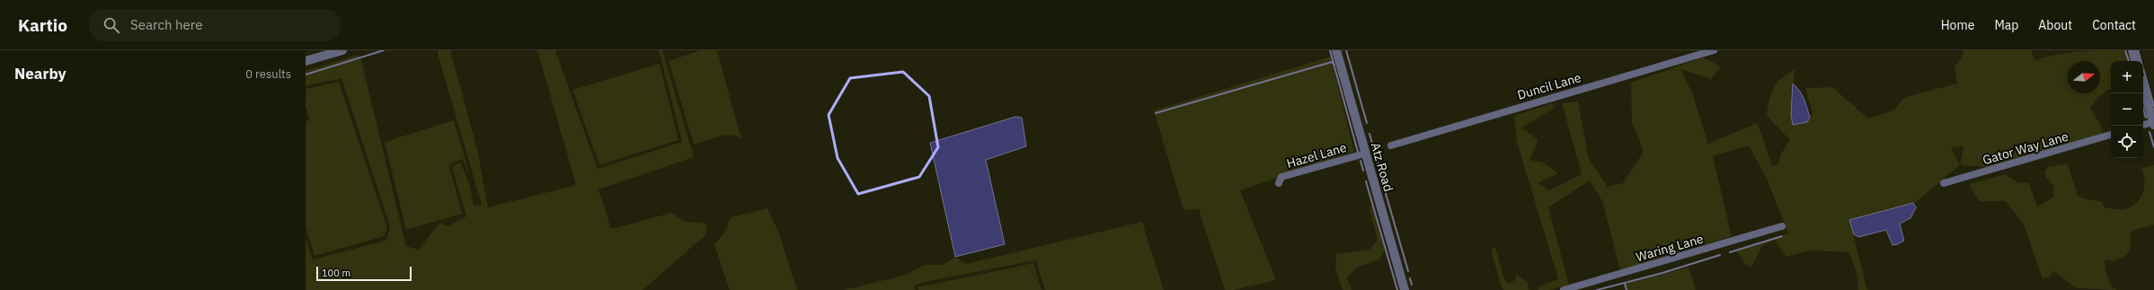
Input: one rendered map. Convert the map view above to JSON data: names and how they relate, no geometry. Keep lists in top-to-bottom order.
{
  "streets": {
    "street": [
      "Duncil Lane",
      "Gator Way Lane",
      "Hazel Lane",
      "Atz Road",
      "Waring Lane"
    ]
  },
  "crossings": [
    ["Hazel Lane", "Atz Road"]
  ],
  "scale_bar": "100 m",
  "north": "right",
  "page": {
    "header": "Kartio",
    "search": "Search here",
    "nav": [
      "Home",
      "Map",
      "About",
      "Contact"
    ],
    "heading": ["Nearby", "0 results"],
    "map_buttons": ["+", "−"],
    "scale": "100 m"
  }
}
